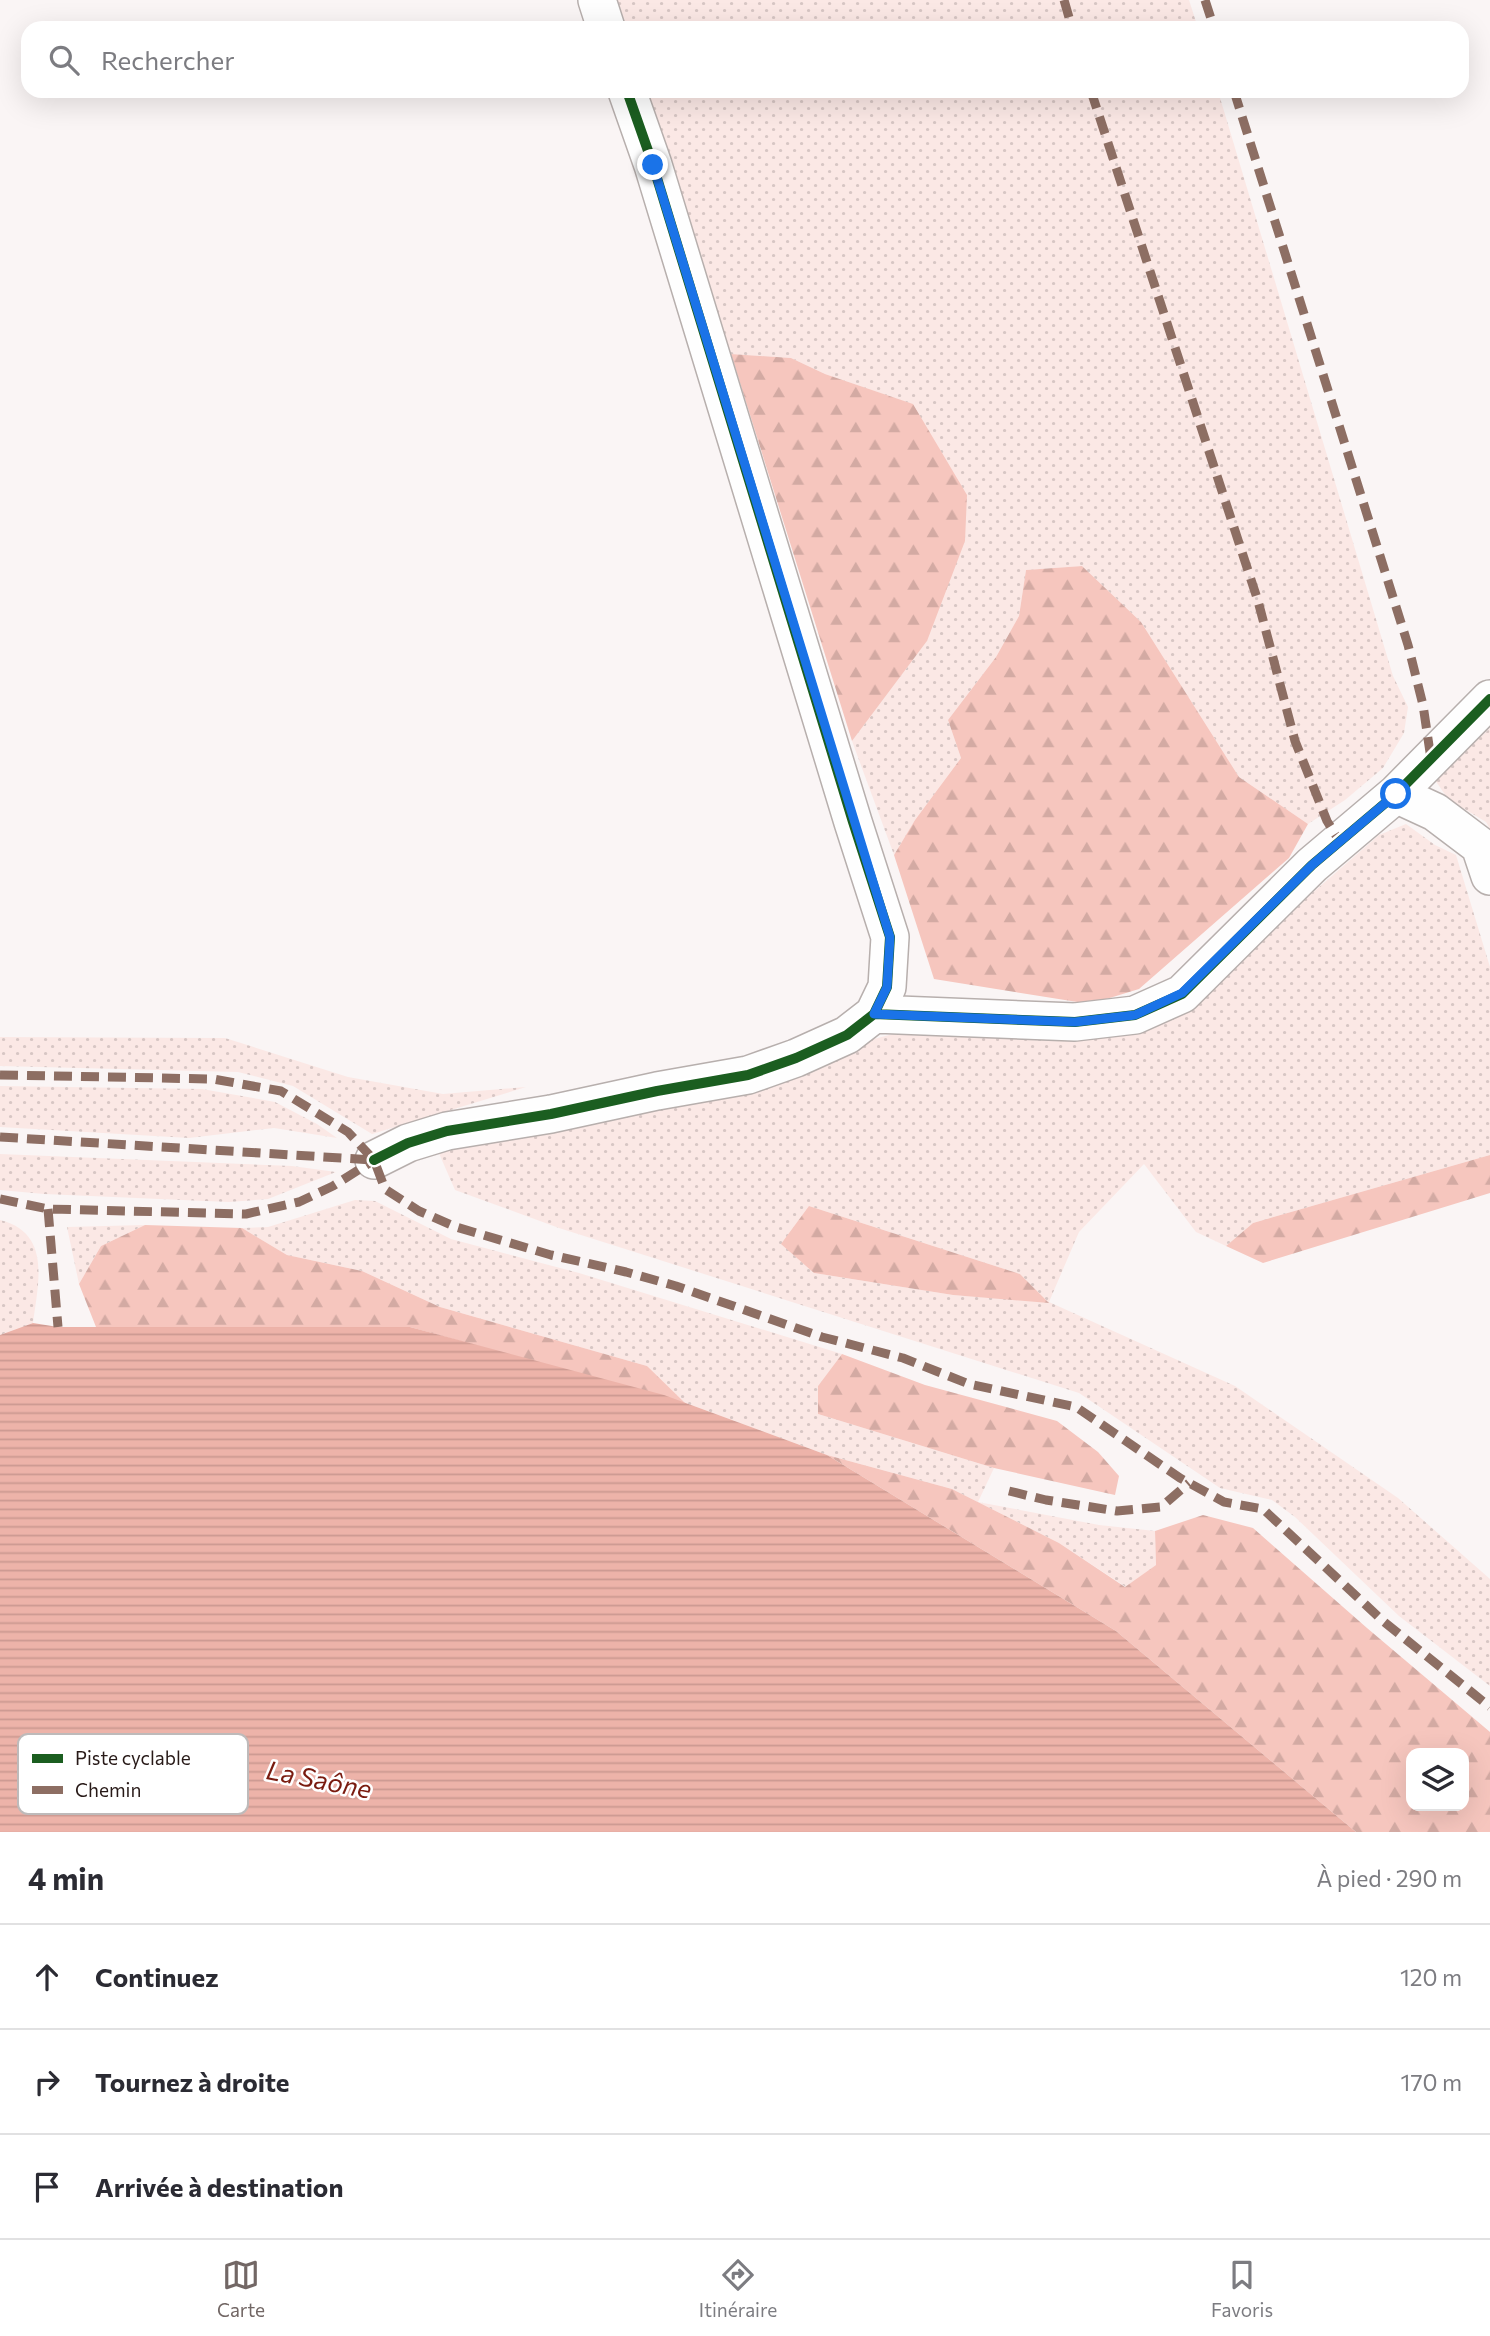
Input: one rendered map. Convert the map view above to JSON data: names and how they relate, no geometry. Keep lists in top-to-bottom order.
{
  "water": ["La Saône"],
  "legend": ["Piste cyclable", "Chemin"],
  "page": {
    "search": "Rechercher",
    "heading": ["4 min", "À pied · 290 m"],
    "list": [
      ["Continuez", "120 m"],
      ["Tournez à droite", "170 m"],
      "Arrivée à destination"
    ],
    "nav": ["Carte", "Itinéraire", "Favoris"]
  }
}
